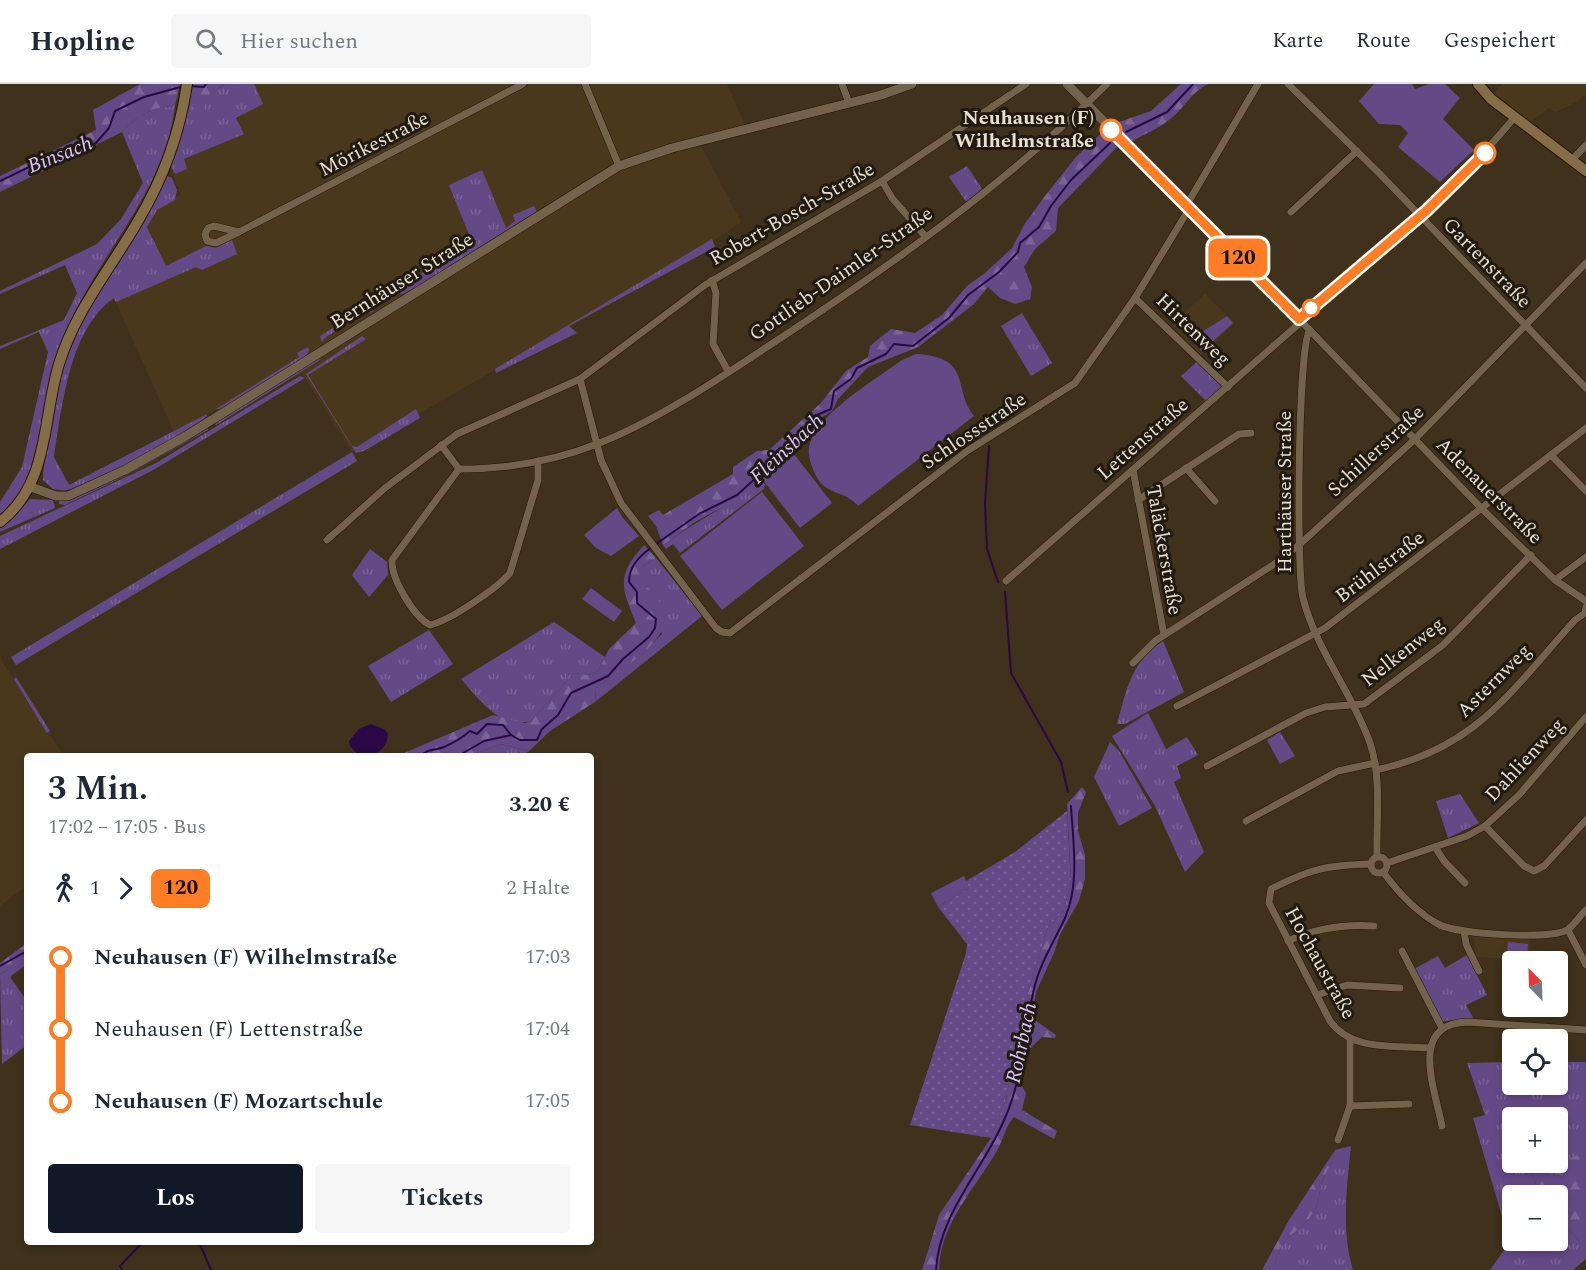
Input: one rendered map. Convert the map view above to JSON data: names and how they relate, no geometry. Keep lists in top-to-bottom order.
{
  "streets": {
    "street": [
      "Mörikestraße",
      "Robert-Bosch-Straße",
      "Gartenstraße",
      "Gottlieb-Daimler-Straße",
      "Bernhäuser Straße",
      "Hirtenweg",
      "Schlossstraße",
      "Lettenstraße",
      "Schillerstraße",
      "Adenauerstraße",
      "Harthäuser Straße",
      "Taläckerstraße",
      "Brühlstraße",
      "Nelkenweg",
      "Asternweg",
      "Dahlienweg",
      "Hochaustraße"
    ]
  },
  "crossings": [
    ["Gartenstraße", "Lettenstraße"],
    ["Gartenstraße", "Schillerstraße"],
    ["Gottlieb-Daimler-Straße", "Schlossstraße"],
    ["Hirtenweg", "Schlossstraße"],
    ["Hirtenweg", "Lettenstraße"],
    ["Lettenstraße", "Adenauerstraße"],
    ["Lettenstraße", "Taläckerstraße"],
    ["Schillerstraße", "Adenauerstraße"],
    ["Schillerstraße", "Harthäuser Straße"],
    ["Schillerstraße", "Taläckerstraße"],
    ["Adenauerstraße", "Harthäuser Straße"],
    ["Adenauerstraße", "Brühlstraße"],
    ["Adenauerstraße", "Nelkenweg"],
    ["Harthäuser Straße", "Brühlstraße"],
    ["Harthäuser Straße", "Nelkenweg"],
    ["Harthäuser Straße", "Asternweg"],
    ["Harthäuser Straße", "Dahlienweg"],
    ["Harthäuser Straße", "Hochaustraße"],
    ["Dahlienweg", "Hochaustraße"]
  ],
  "water": ["Binsach", "Fleinsbach", "Rohrbach"],
  "places": ["Neuhausen (F) Wilhelmstraße"],
  "lines": ["bus line 120"],
  "north": "top left",
  "page": {
    "header": "Hopline",
    "search": "Hier suchen",
    "nav": ["Karte", "Route", "Gespeichert"],
    "on_map": "120",
    "heading": ["3 Min.", "17:02 – 17:05 · Bus", "3.20 €"],
    "legs": ["1", "120", "2 Halte"],
    "list": [
      {
        "name": "Neuhausen (F) Wilhelmstraße",
        "value": "17:03"
      },
      {
        "name": "Neuhausen (F) Lettenstraße",
        "value": "17:04"
      },
      {
        "name": "Neuhausen (F) Mozartschule",
        "value": "17:05"
      }
    ],
    "map_buttons": ["+", "−"],
    "buttons": ["Los", "Tickets"]
  }
}
